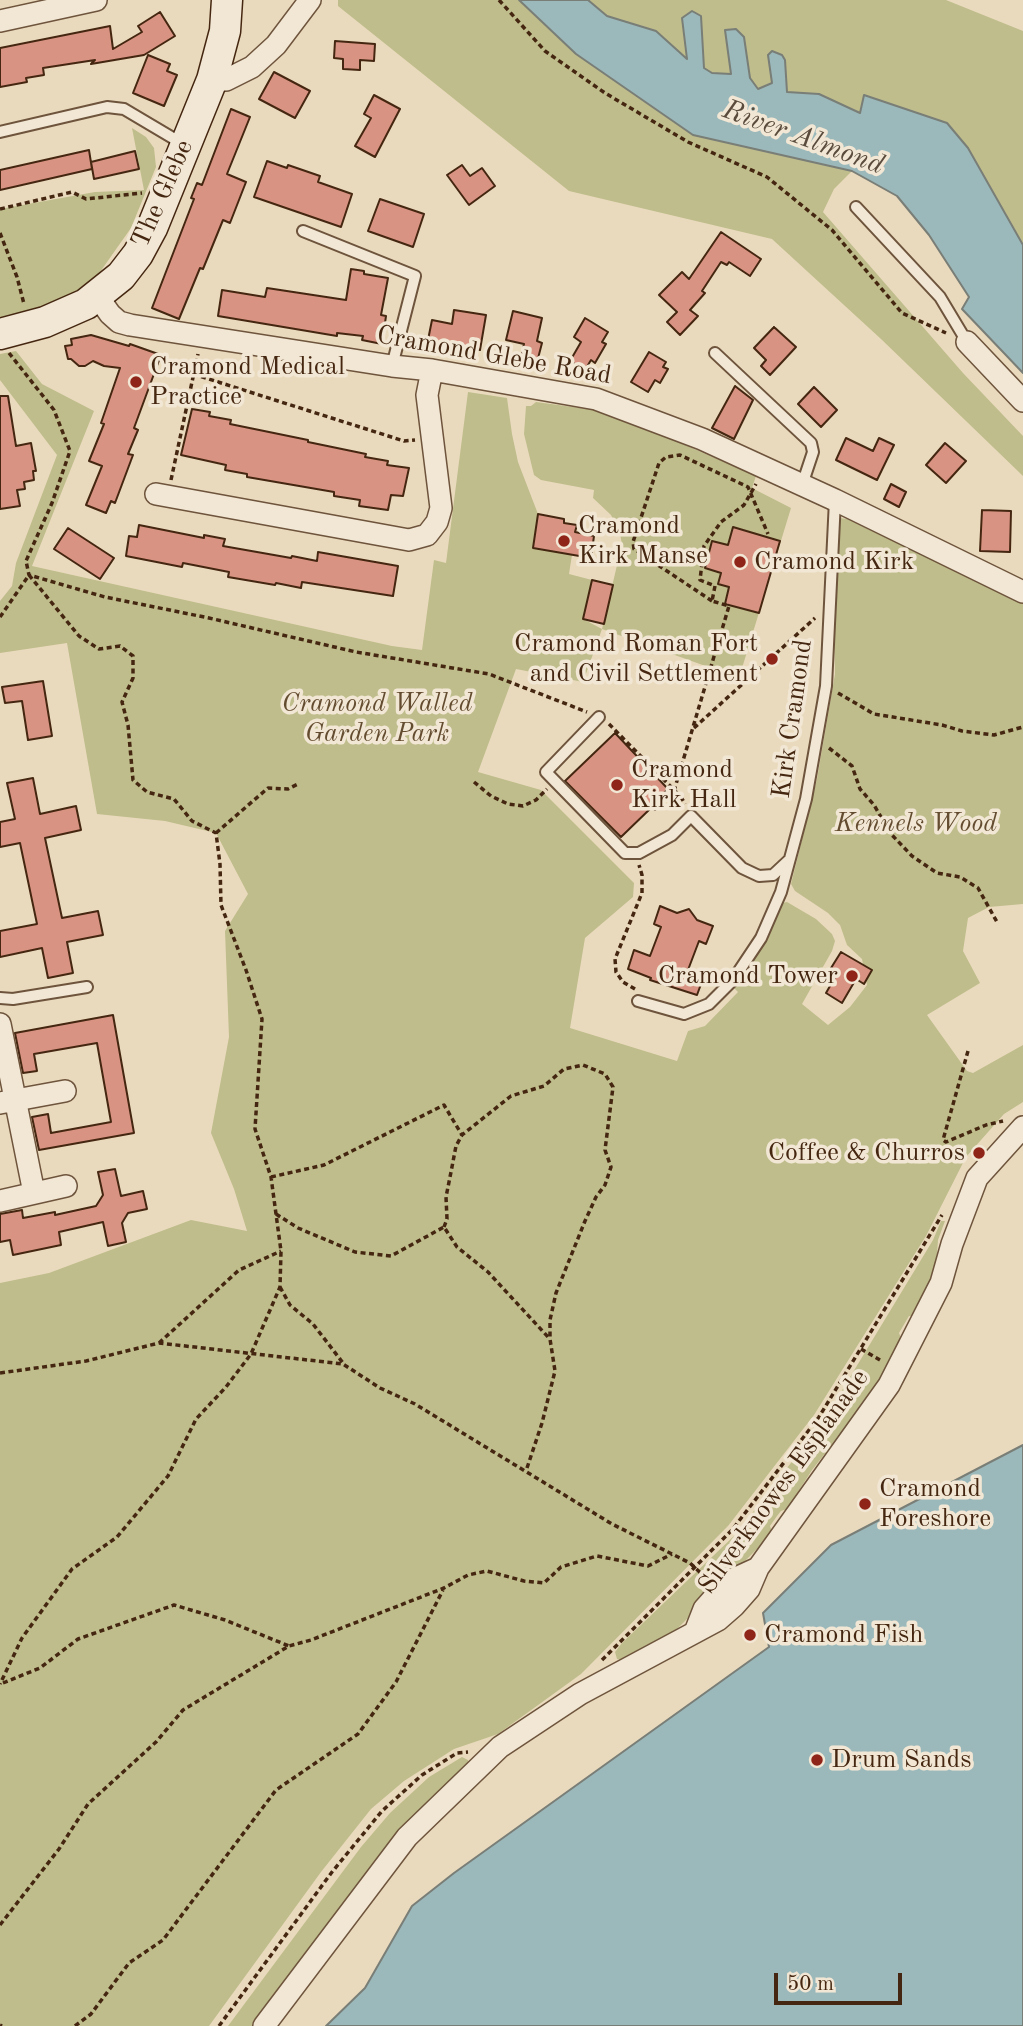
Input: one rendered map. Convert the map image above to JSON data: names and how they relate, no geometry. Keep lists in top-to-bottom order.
{
  "streets": {
    "street": ["The Glebe", "Cramond Glebe Road", "Silverknowes Esplanade"],
    "lane": ["Kirk Cramond"]
  },
  "crossings": [
    ["The Glebe", "Cramond Glebe Road"],
    ["Cramond Glebe Road", "Kirk Cramond"]
  ],
  "water": ["River Almond"],
  "parks": ["Cramond Walled Garden Park", "Kennels Wood"],
  "places": [
    "Cramond Medical Practice",
    "Cramond Kirk Manse",
    "Cramond Kirk",
    "Cramond Roman Fort and Civil Settlement",
    "Cramond Kirk Hall",
    "Cramond Tower",
    "Coffee & Churros",
    "Cramond Foreshore",
    "Cramond Fish",
    "Drum Sands"
  ],
  "scale_bar": "50 m"
}
